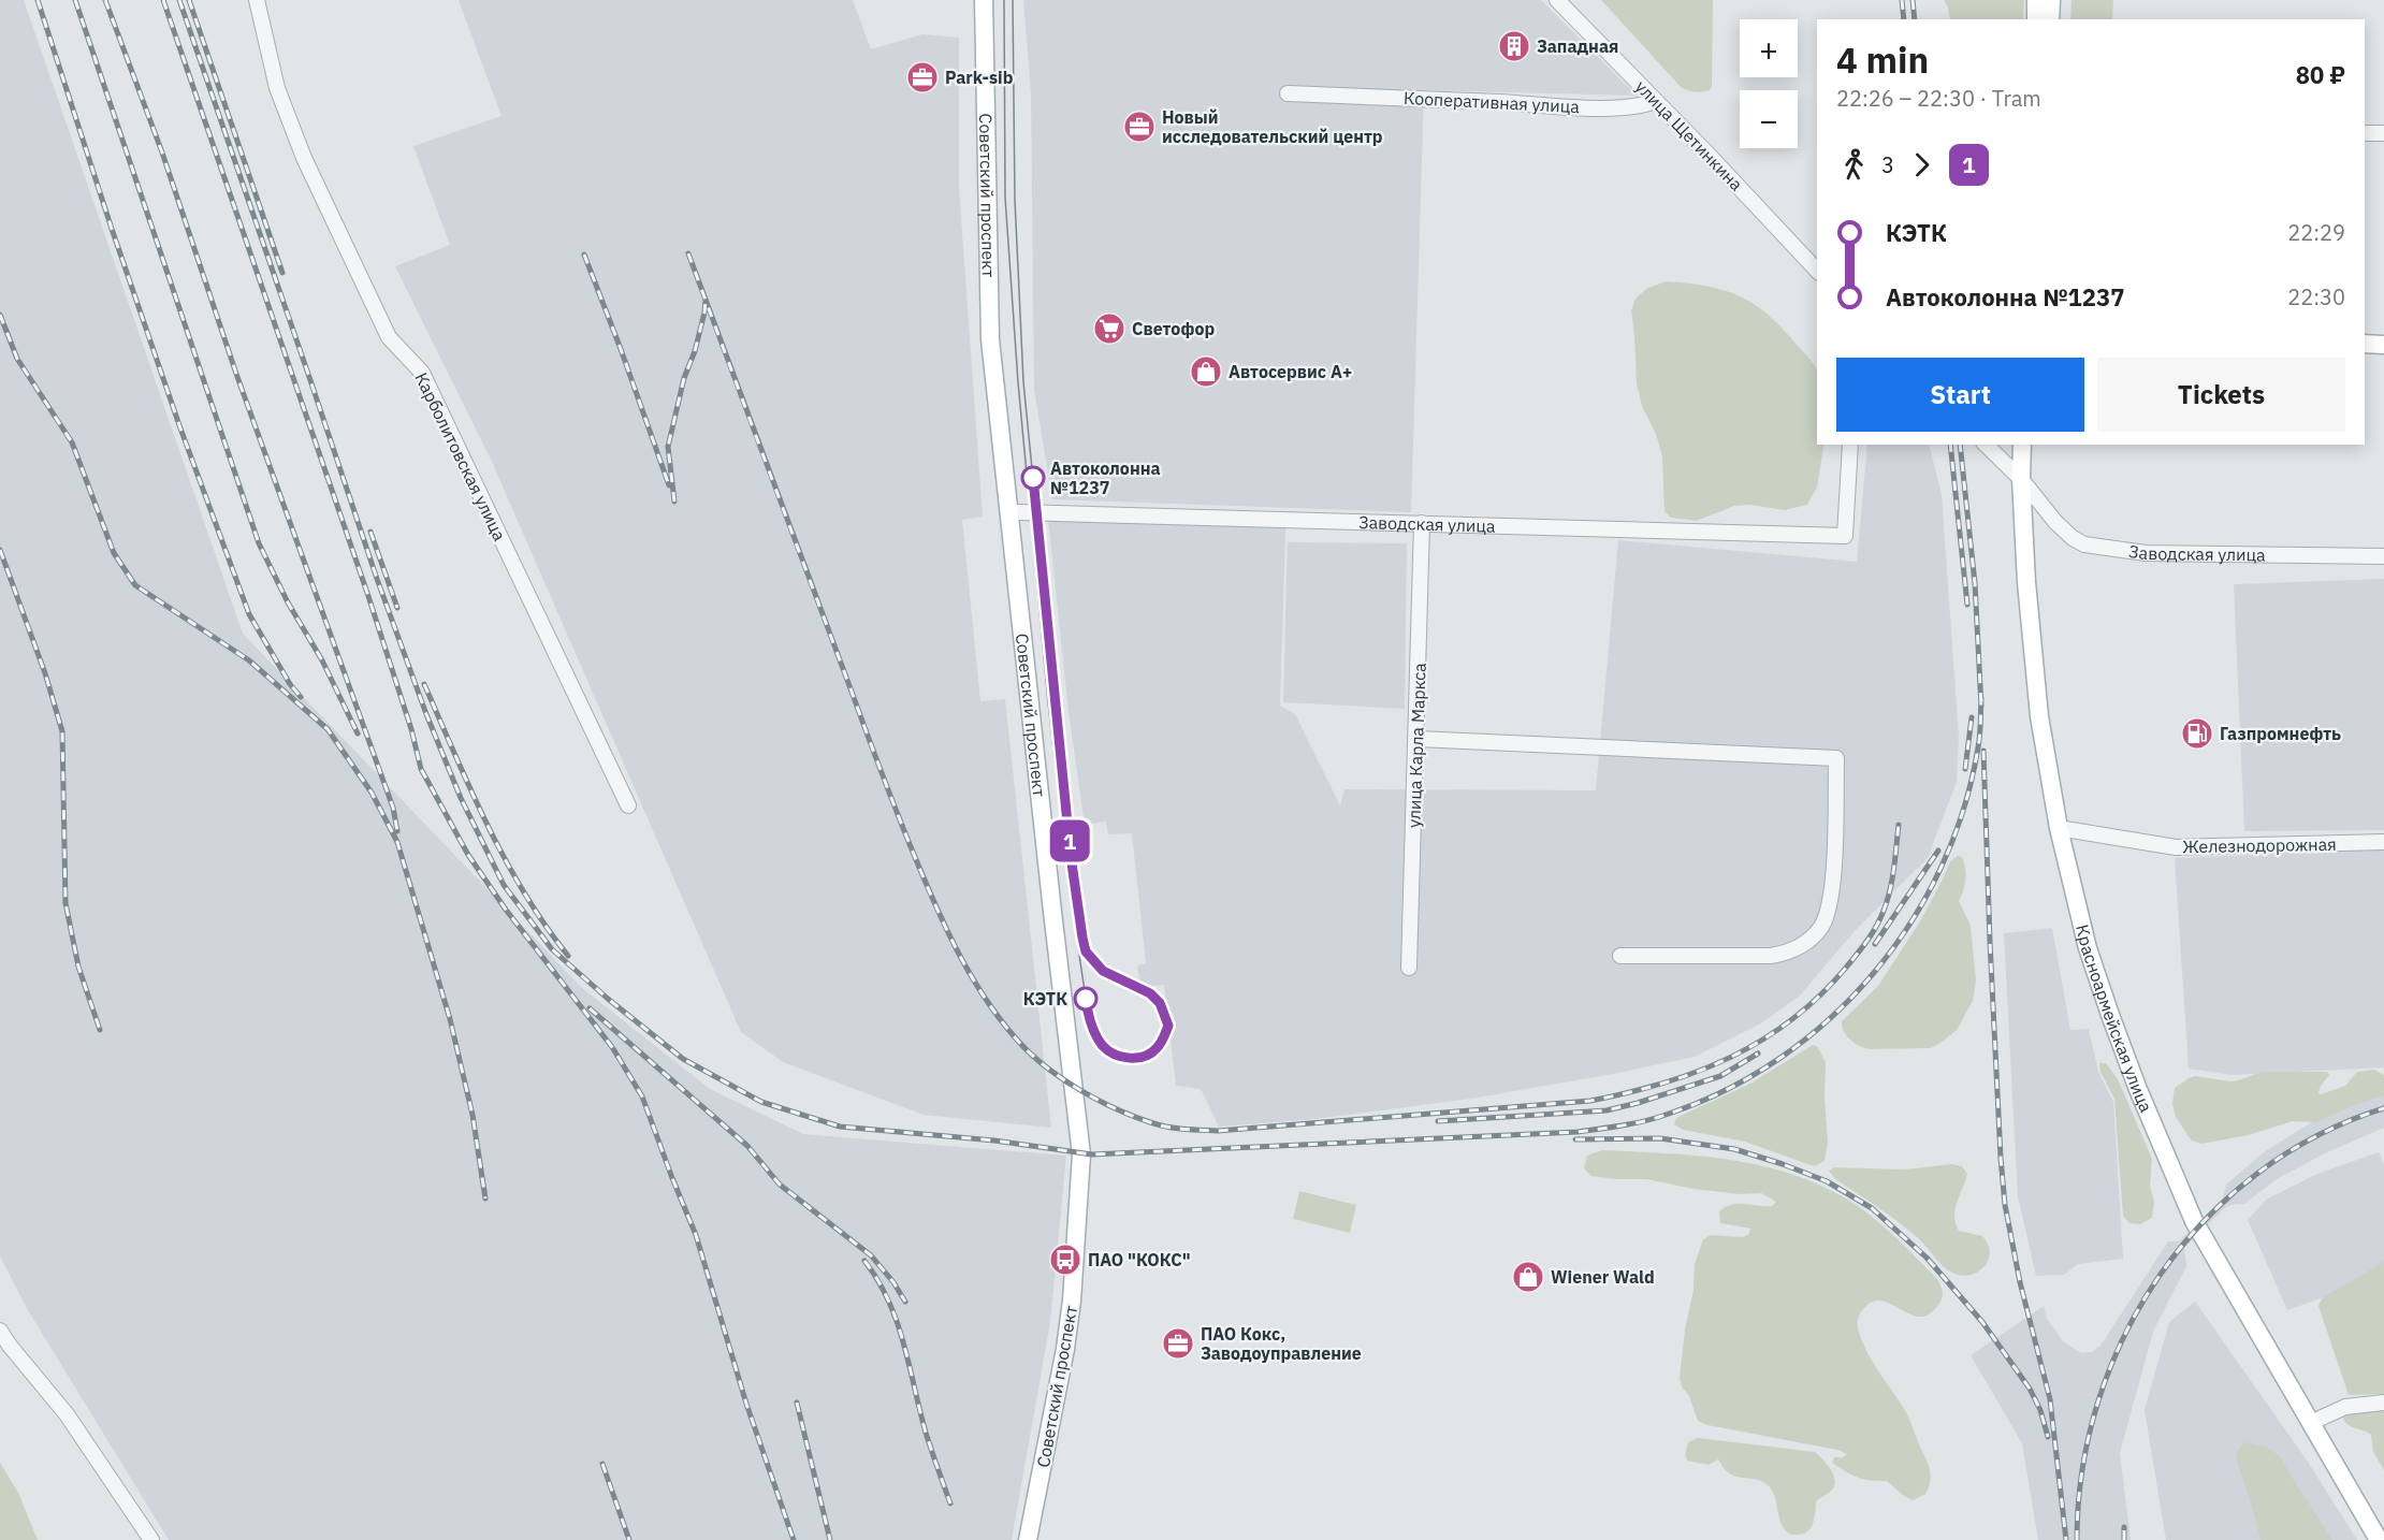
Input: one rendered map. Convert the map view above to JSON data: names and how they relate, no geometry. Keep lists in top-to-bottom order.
{
  "streets": {
    "main road": ["Советский проспект", "Красноармейская улица"],
    "street": [
      "Кооперативная улица",
      "улица Щетинкина",
      "Карболитовская улица",
      "Заводская улица",
      "улица Карла Маркса",
      "Железнодорожная"
    ]
  },
  "crossings": [
    ["Кооперативная улица", "улица Щетинкина"],
    ["Советский проспект", "Заводская улица"],
    ["Заводская улица", "улица Карла Маркса"],
    ["Заводская улица", "Красноармейская улица"],
    ["Железнодорожная", "Красноармейская улица"]
  ],
  "places": {
    "building": ["Западная"],
    "office": ["Park-sib", "Новый исследовательский центр", "ПАО Кокс, Заводоуправление"],
    "supermarket": ["Светофор"],
    "shop": ["Автосервис А+", "Wiener Wald"],
    "other": ["Автоколонна №1237", "КЭТК"],
    "fuel station": ["Газпромнефть"],
    "bus stop": ["ПАО \"КОКС\""]
  },
  "lines": ["tram line 1"],
  "page": {
    "on_map": "1",
    "map_buttons": ["+", "−"],
    "heading": ["4 min", "22:26 – 22:30 · Tram", "80 ₽"],
    "legs": ["3", "1"],
    "list": [
      {
        "name": "КЭТК",
        "value": "22:29"
      },
      {
        "name": "Автоколонна №1237",
        "value": "22:30"
      }
    ],
    "buttons": ["Start", "Tickets"]
  }
}
